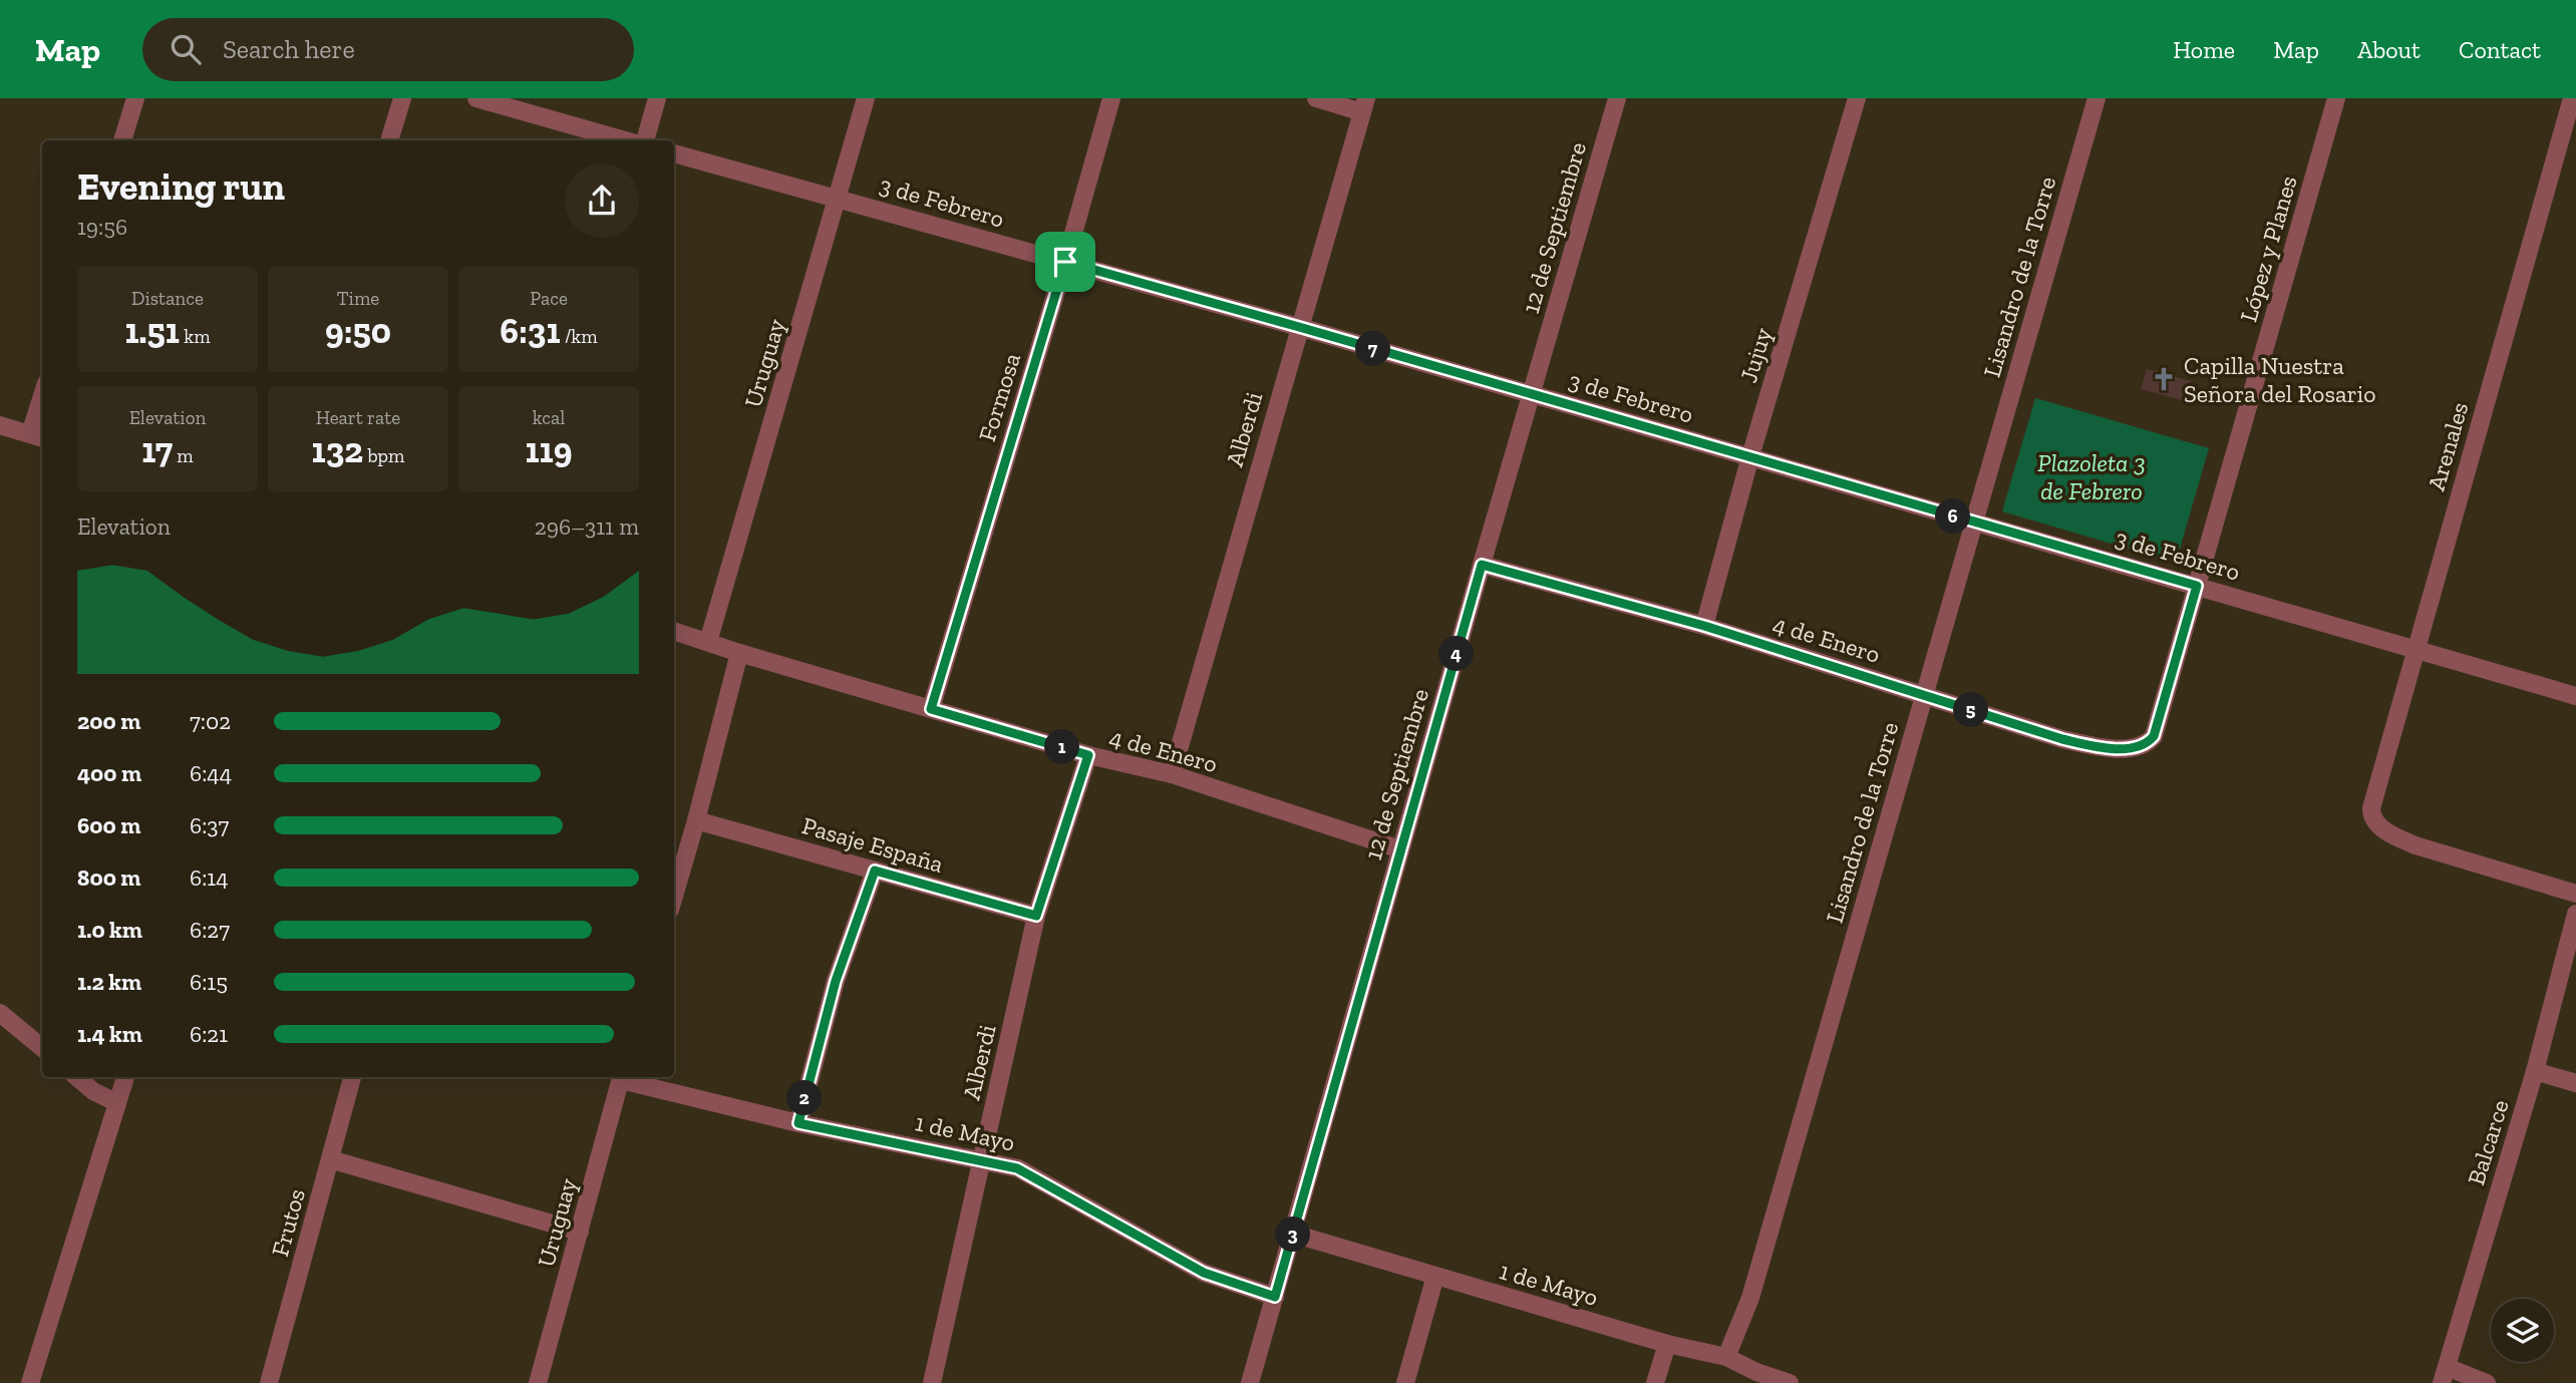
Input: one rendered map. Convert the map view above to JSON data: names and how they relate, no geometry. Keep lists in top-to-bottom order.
{
  "streets": {
    "street": [
      "3 de Febrero",
      "12 de Septiembre",
      "López y Planes",
      "Lisandro de la Torre",
      "Jujuy",
      "Uruguay",
      "Formosa",
      "Alberdi",
      "Arenales",
      "4 de Enero",
      "Pasaje España",
      "1 de Mayo",
      "Balcarce",
      "Frutos"
    ]
  },
  "crossings": [
    ["3 de Febrero", "12 de Septiembre"],
    ["3 de Febrero", "López y Planes"],
    ["3 de Febrero", "Lisandro de la Torre"],
    ["3 de Febrero", "Jujuy"],
    ["3 de Febrero", "Uruguay"],
    ["3 de Febrero", "Formosa"],
    ["3 de Febrero", "Alberdi"],
    ["3 de Febrero", "Arenales"],
    ["12 de Septiembre", "4 de Enero"],
    ["12 de Septiembre", "1 de Mayo"],
    ["López y Planes", "4 de Enero"],
    ["Lisandro de la Torre", "4 de Enero"],
    ["Lisandro de la Torre", "1 de Mayo"],
    ["Jujuy", "4 de Enero"],
    ["Uruguay", "4 de Enero"],
    ["Uruguay", "1 de Mayo"],
    ["Formosa", "4 de Enero"],
    ["Alberdi", "4 de Enero"],
    ["Alberdi", "Pasaje España"],
    ["Alberdi", "1 de Mayo"]
  ],
  "parks": ["Plazoleta 3 de Febrero"],
  "places": {
    "church": ["Capilla Nuestra Señora del Rosario"]
  },
  "page": {
    "header": "Map",
    "search": "Search here",
    "nav": [
      "Home",
      "Map",
      "About",
      "Contact"
    ],
    "heading": ["Evening run", "19:56"],
    "stats": [
      ["Distance", "1.51 km"],
      ["Time", "9:50"],
      ["Pace", "6:31 /km"],
      ["Elevation", "17 m"],
      ["Heart rate", "132 bpm"],
      ["kcal", "119"]
    ],
    "pins": [
      "7",
      "6",
      "4",
      "5",
      "1",
      "2",
      "3"
    ],
    "chart": ["Elevation", "296–311 m"],
    "list": [
      {
        "name": "200 m",
        "note": "7:02"
      },
      {
        "name": "400 m",
        "note": "6:44"
      },
      {
        "name": "600 m",
        "note": "6:37"
      },
      {
        "name": "800 m",
        "note": "6:14"
      },
      {
        "name": "1.0 km",
        "note": "6:27"
      },
      {
        "name": "1.2 km",
        "note": "6:15"
      },
      {
        "name": "1.4 km",
        "note": "6:21"
      }
    ]
  }
}
